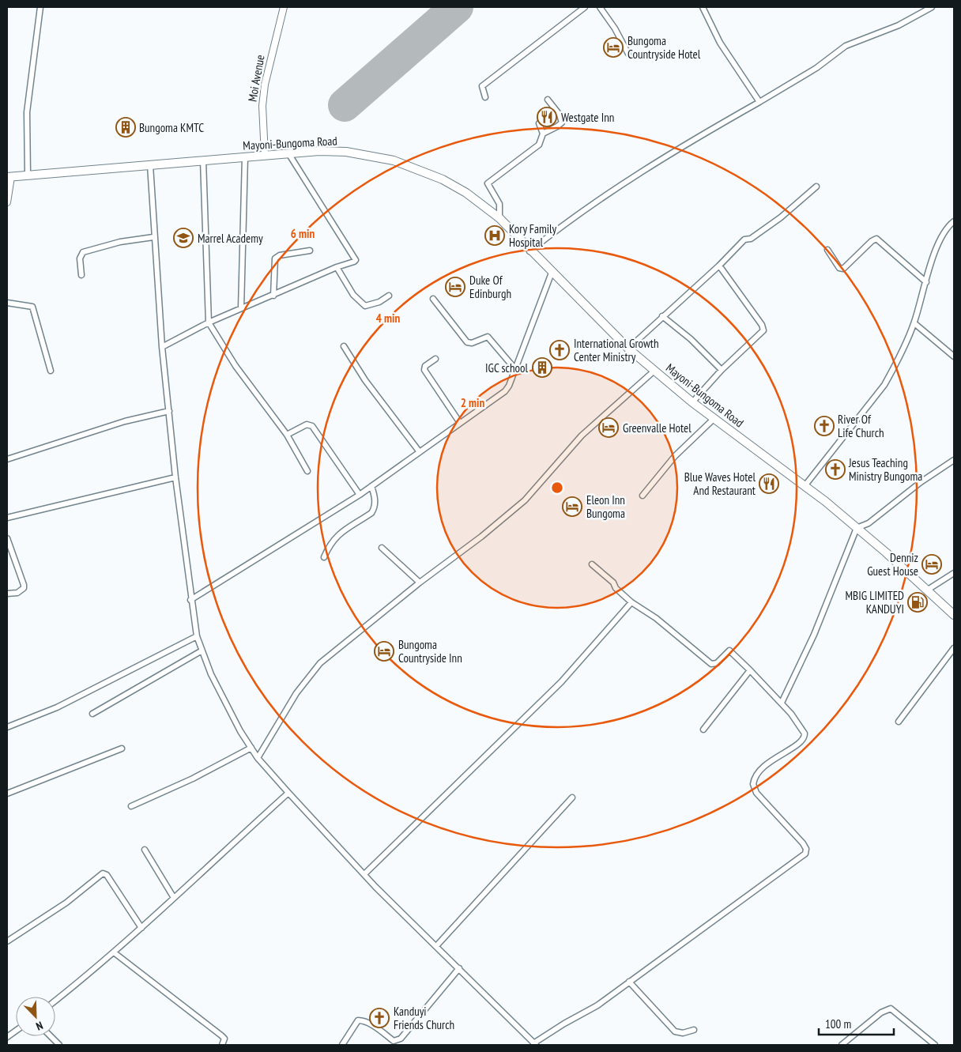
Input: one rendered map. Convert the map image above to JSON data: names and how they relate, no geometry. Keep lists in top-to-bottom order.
{
  "streets": {
    "main road": ["Mayoni-Bungoma Road"],
    "street": ["Moi Avenue"]
  },
  "crossings": [
    ["Moi Avenue", "Mayoni-Bungoma Road"]
  ],
  "places": {
    "hotel": [
      "Bungoma Countryside Hotel",
      "Duke Of Edinburgh",
      "Greenvalle Hotel",
      "Eleon Inn Bungoma",
      "Denniz Guest House",
      "Bungoma Countryside Inn"
    ],
    "restaurant": ["Westgate Inn", "Blue Waves Hotel And Restaurant"],
    "building": ["Bungoma KMTC", "IGC school"],
    "hospital": ["Kory Family Hospital"],
    "school or university": ["Marrel Academy"],
    "church": [
      "International Growth Center Ministry",
      "River Of Life Church",
      "Jesus Teaching Ministry Bungoma",
      "Kanduyi Friends Church"
    ],
    "fuel station": ["MBIG LIMITED KANDUYI"]
  },
  "scale_bar": "100 m",
  "north": "bottom right",
  "rings": ["6 min", "4 min", "2 min"]
}
